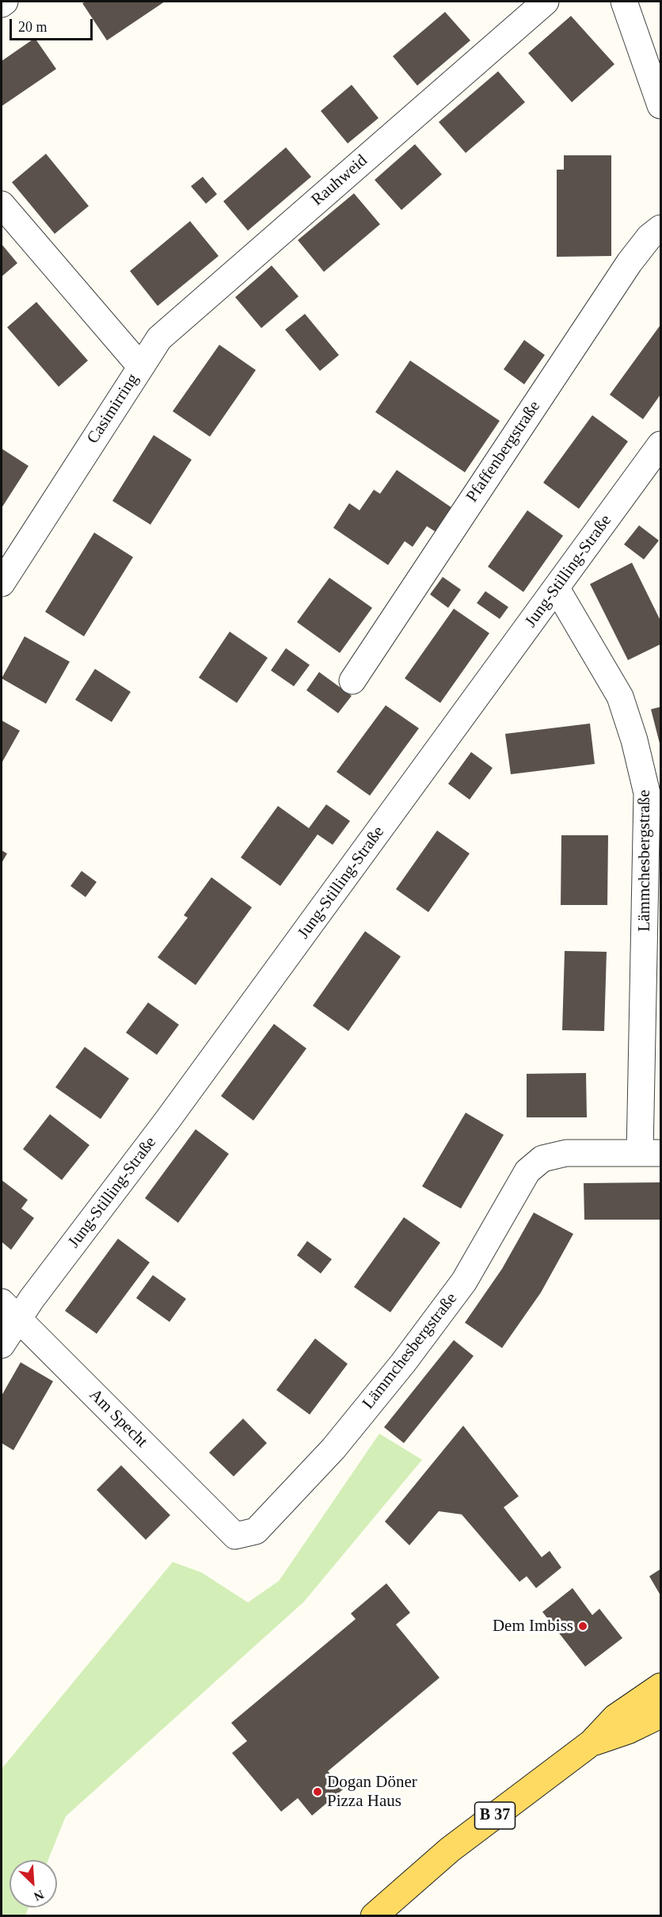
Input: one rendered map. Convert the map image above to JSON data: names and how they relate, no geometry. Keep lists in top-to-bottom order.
{
  "streets": {
    "main road": ["B 37"],
    "street": [
      "Rauhweid",
      "Casimirring",
      "Pfaffenbergstraße",
      "Jung-Stilling-Straße",
      "Lämmchesbergstraße",
      "Am Specht"
    ]
  },
  "crossings": [
    ["Rauhweid", "Casimirring"],
    ["Jung-Stilling-Straße", "Lämmchesbergstraße"],
    ["Jung-Stilling-Straße", "Am Specht"],
    ["Lämmchesbergstraße", "Am Specht"]
  ],
  "places": ["Dem Imbiss", "Dogan Döner Pizza Haus"],
  "scale_bar": "20 m",
  "north": "bottom right"
}
